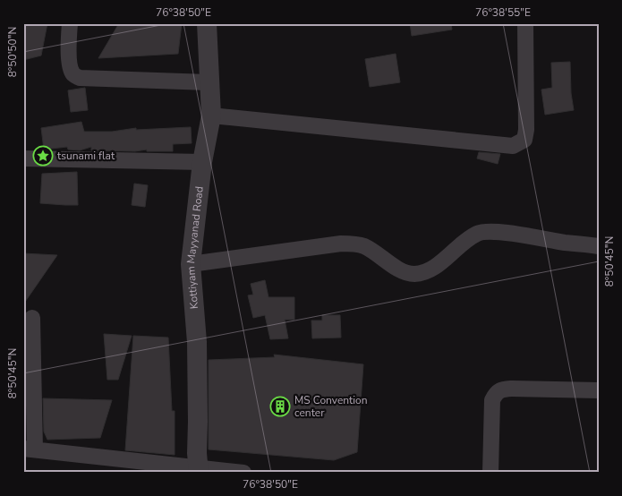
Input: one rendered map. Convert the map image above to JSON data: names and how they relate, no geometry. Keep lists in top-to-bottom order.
{
  "streets": {
    "street": ["Kottiyam Mayyanad Road"]
  },
  "places": {
    "place": ["tsunami flat"],
    "building": ["MS Convention center"]
  },
  "coordinates": [
    "76°38'50\"E",
    "76°38'55\"E",
    "8°50'50\"N",
    "8°50'45\"N"
  ]
}
